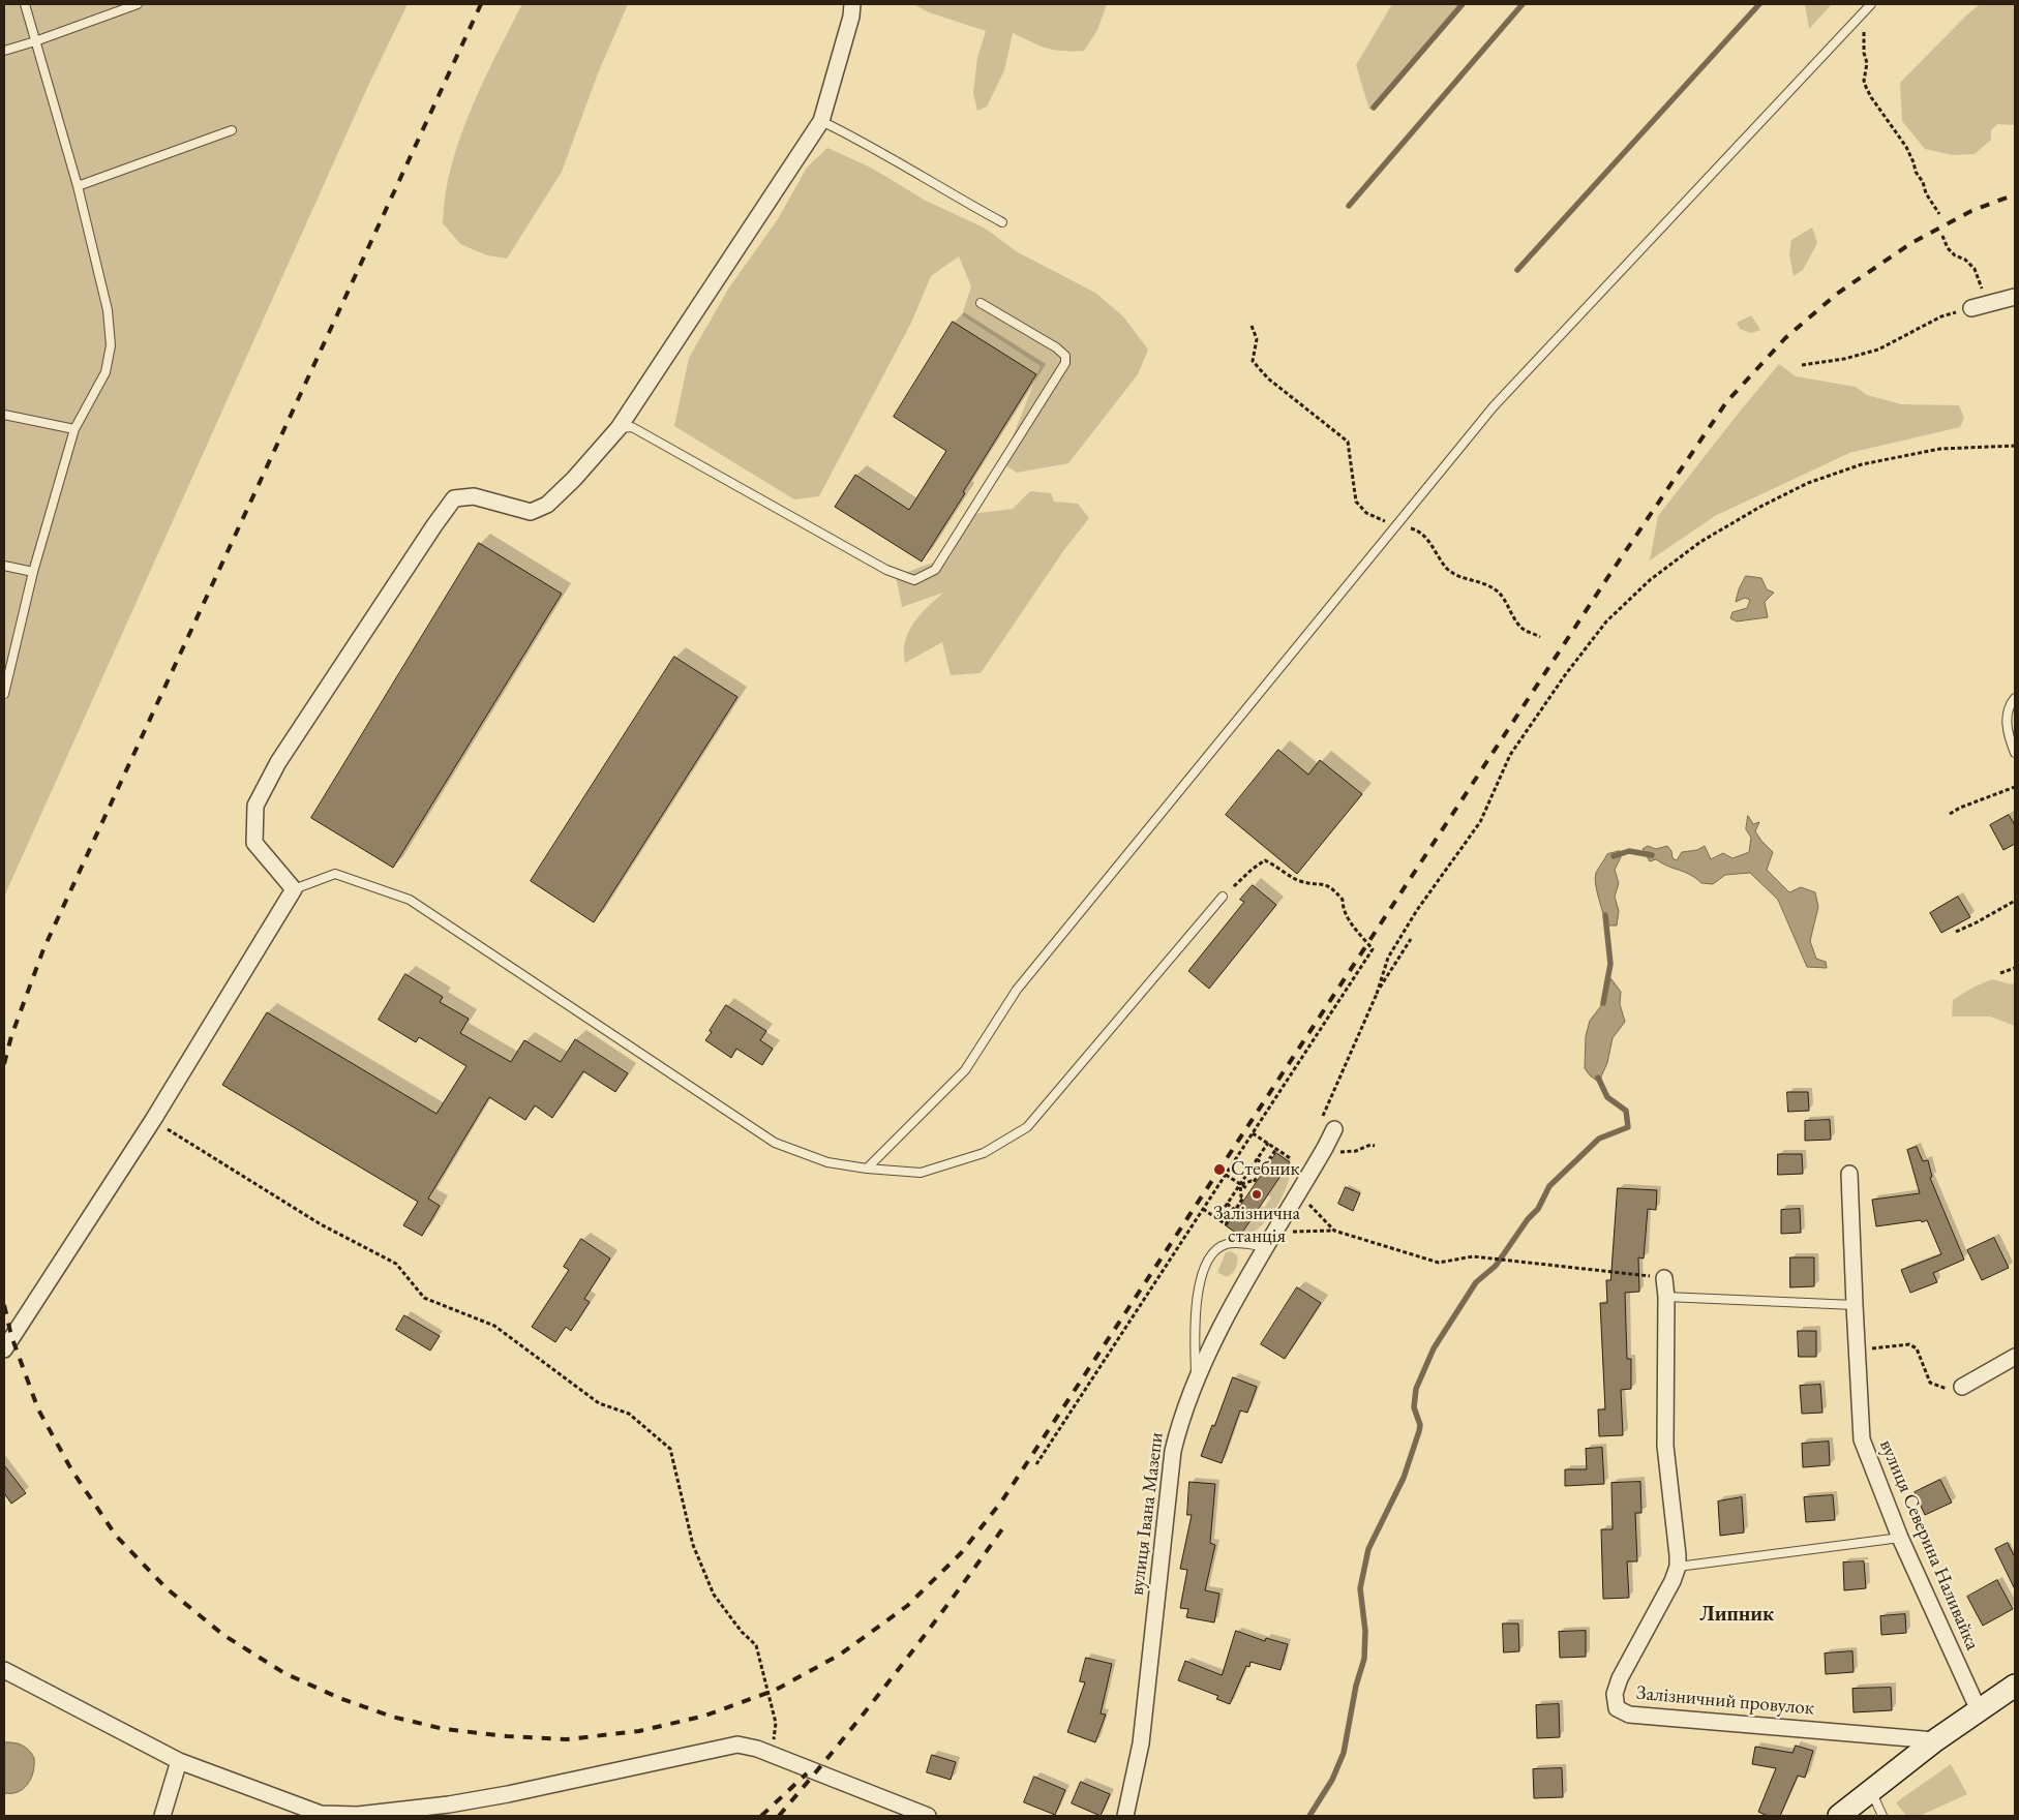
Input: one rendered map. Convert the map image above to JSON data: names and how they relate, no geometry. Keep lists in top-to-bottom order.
{
  "streets": {
    "street": ["вулиця Івана Мазепи", "вулиця Северина Наливайка", "Залізничний провулок"]
  },
  "districts": ["Липник"],
  "places": ["Стебник", "Залізнична станція"]
}
